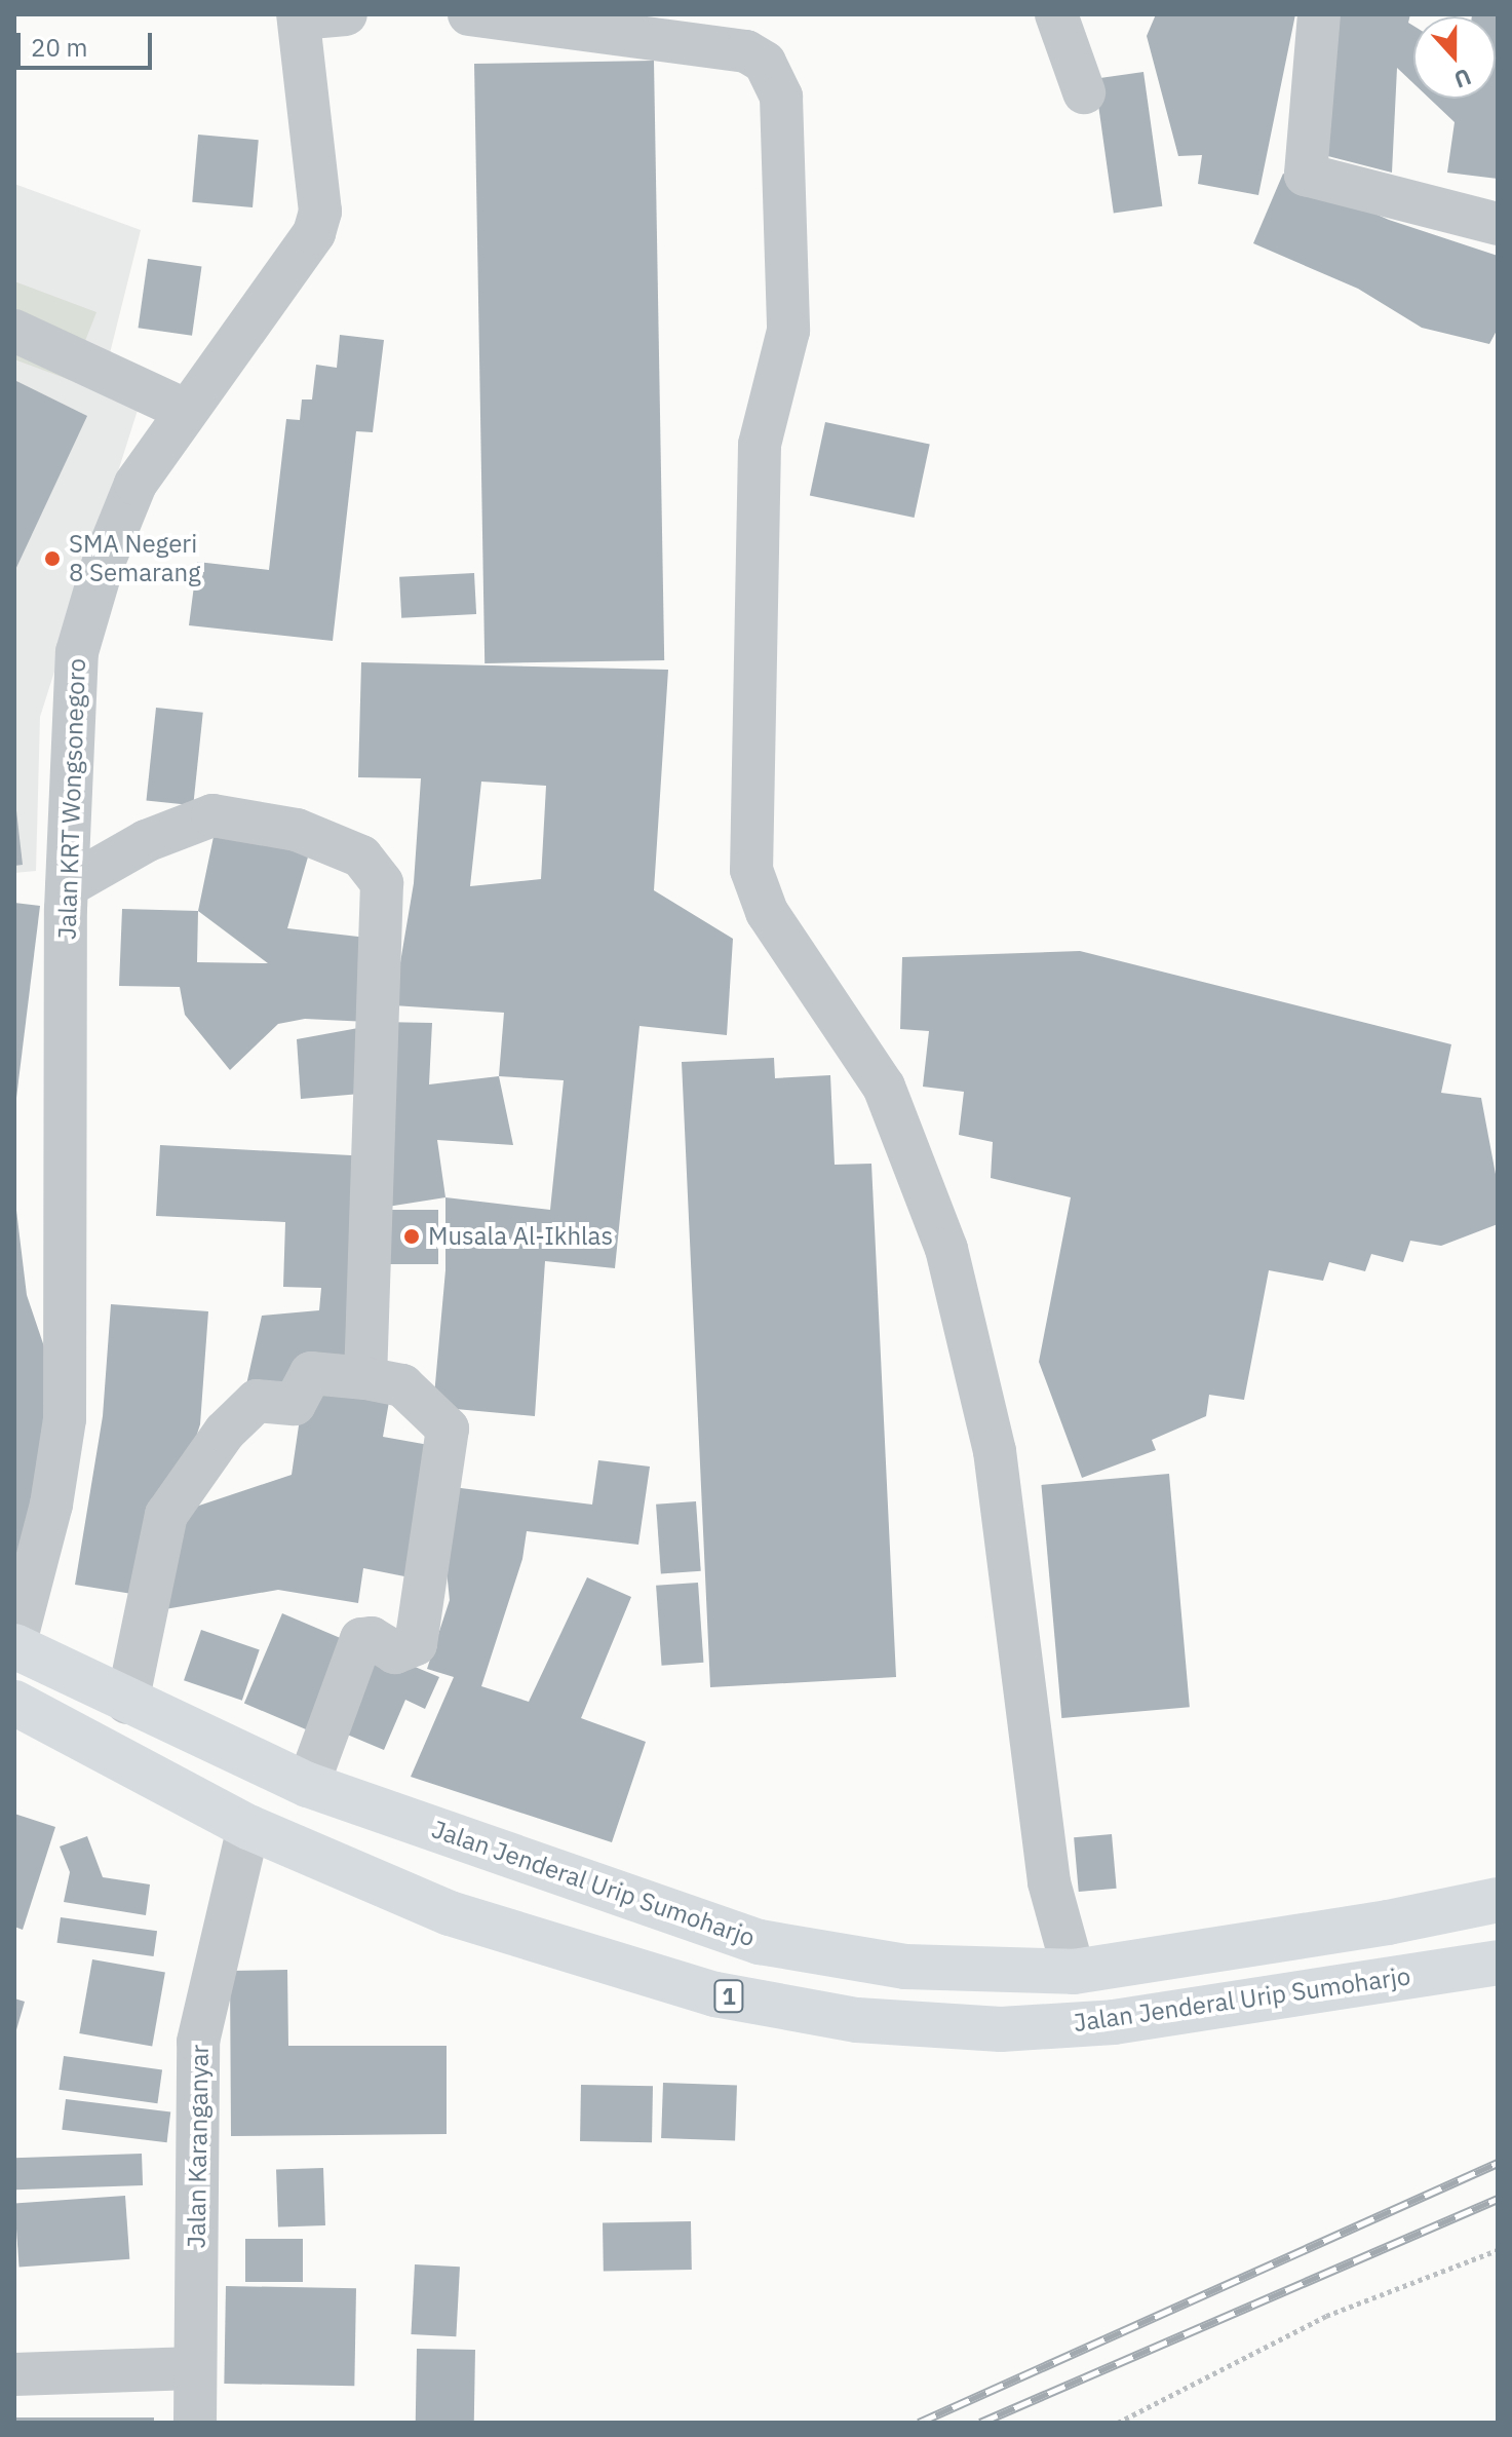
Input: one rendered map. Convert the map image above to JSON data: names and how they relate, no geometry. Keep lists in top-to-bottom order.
{
  "streets": {
    "highway": ["Jalan Jenderal Urip Sumoharjo", "1"],
    "street": ["Jalan KRT Wongsonegoro", "Jalan Karanganyar"]
  },
  "crossings": [
    ["Jalan KRT Wongsonegoro", "Jalan Jenderal Urip Sumoharjo"],
    ["Jalan Jenderal Urip Sumoharjo", "Jalan Karanganyar"]
  ],
  "places": ["SMA Negeri 8 Semarang", "Musala Al-Ikhlas"],
  "scale_bar": "20 m",
  "north": "bottom"
}
